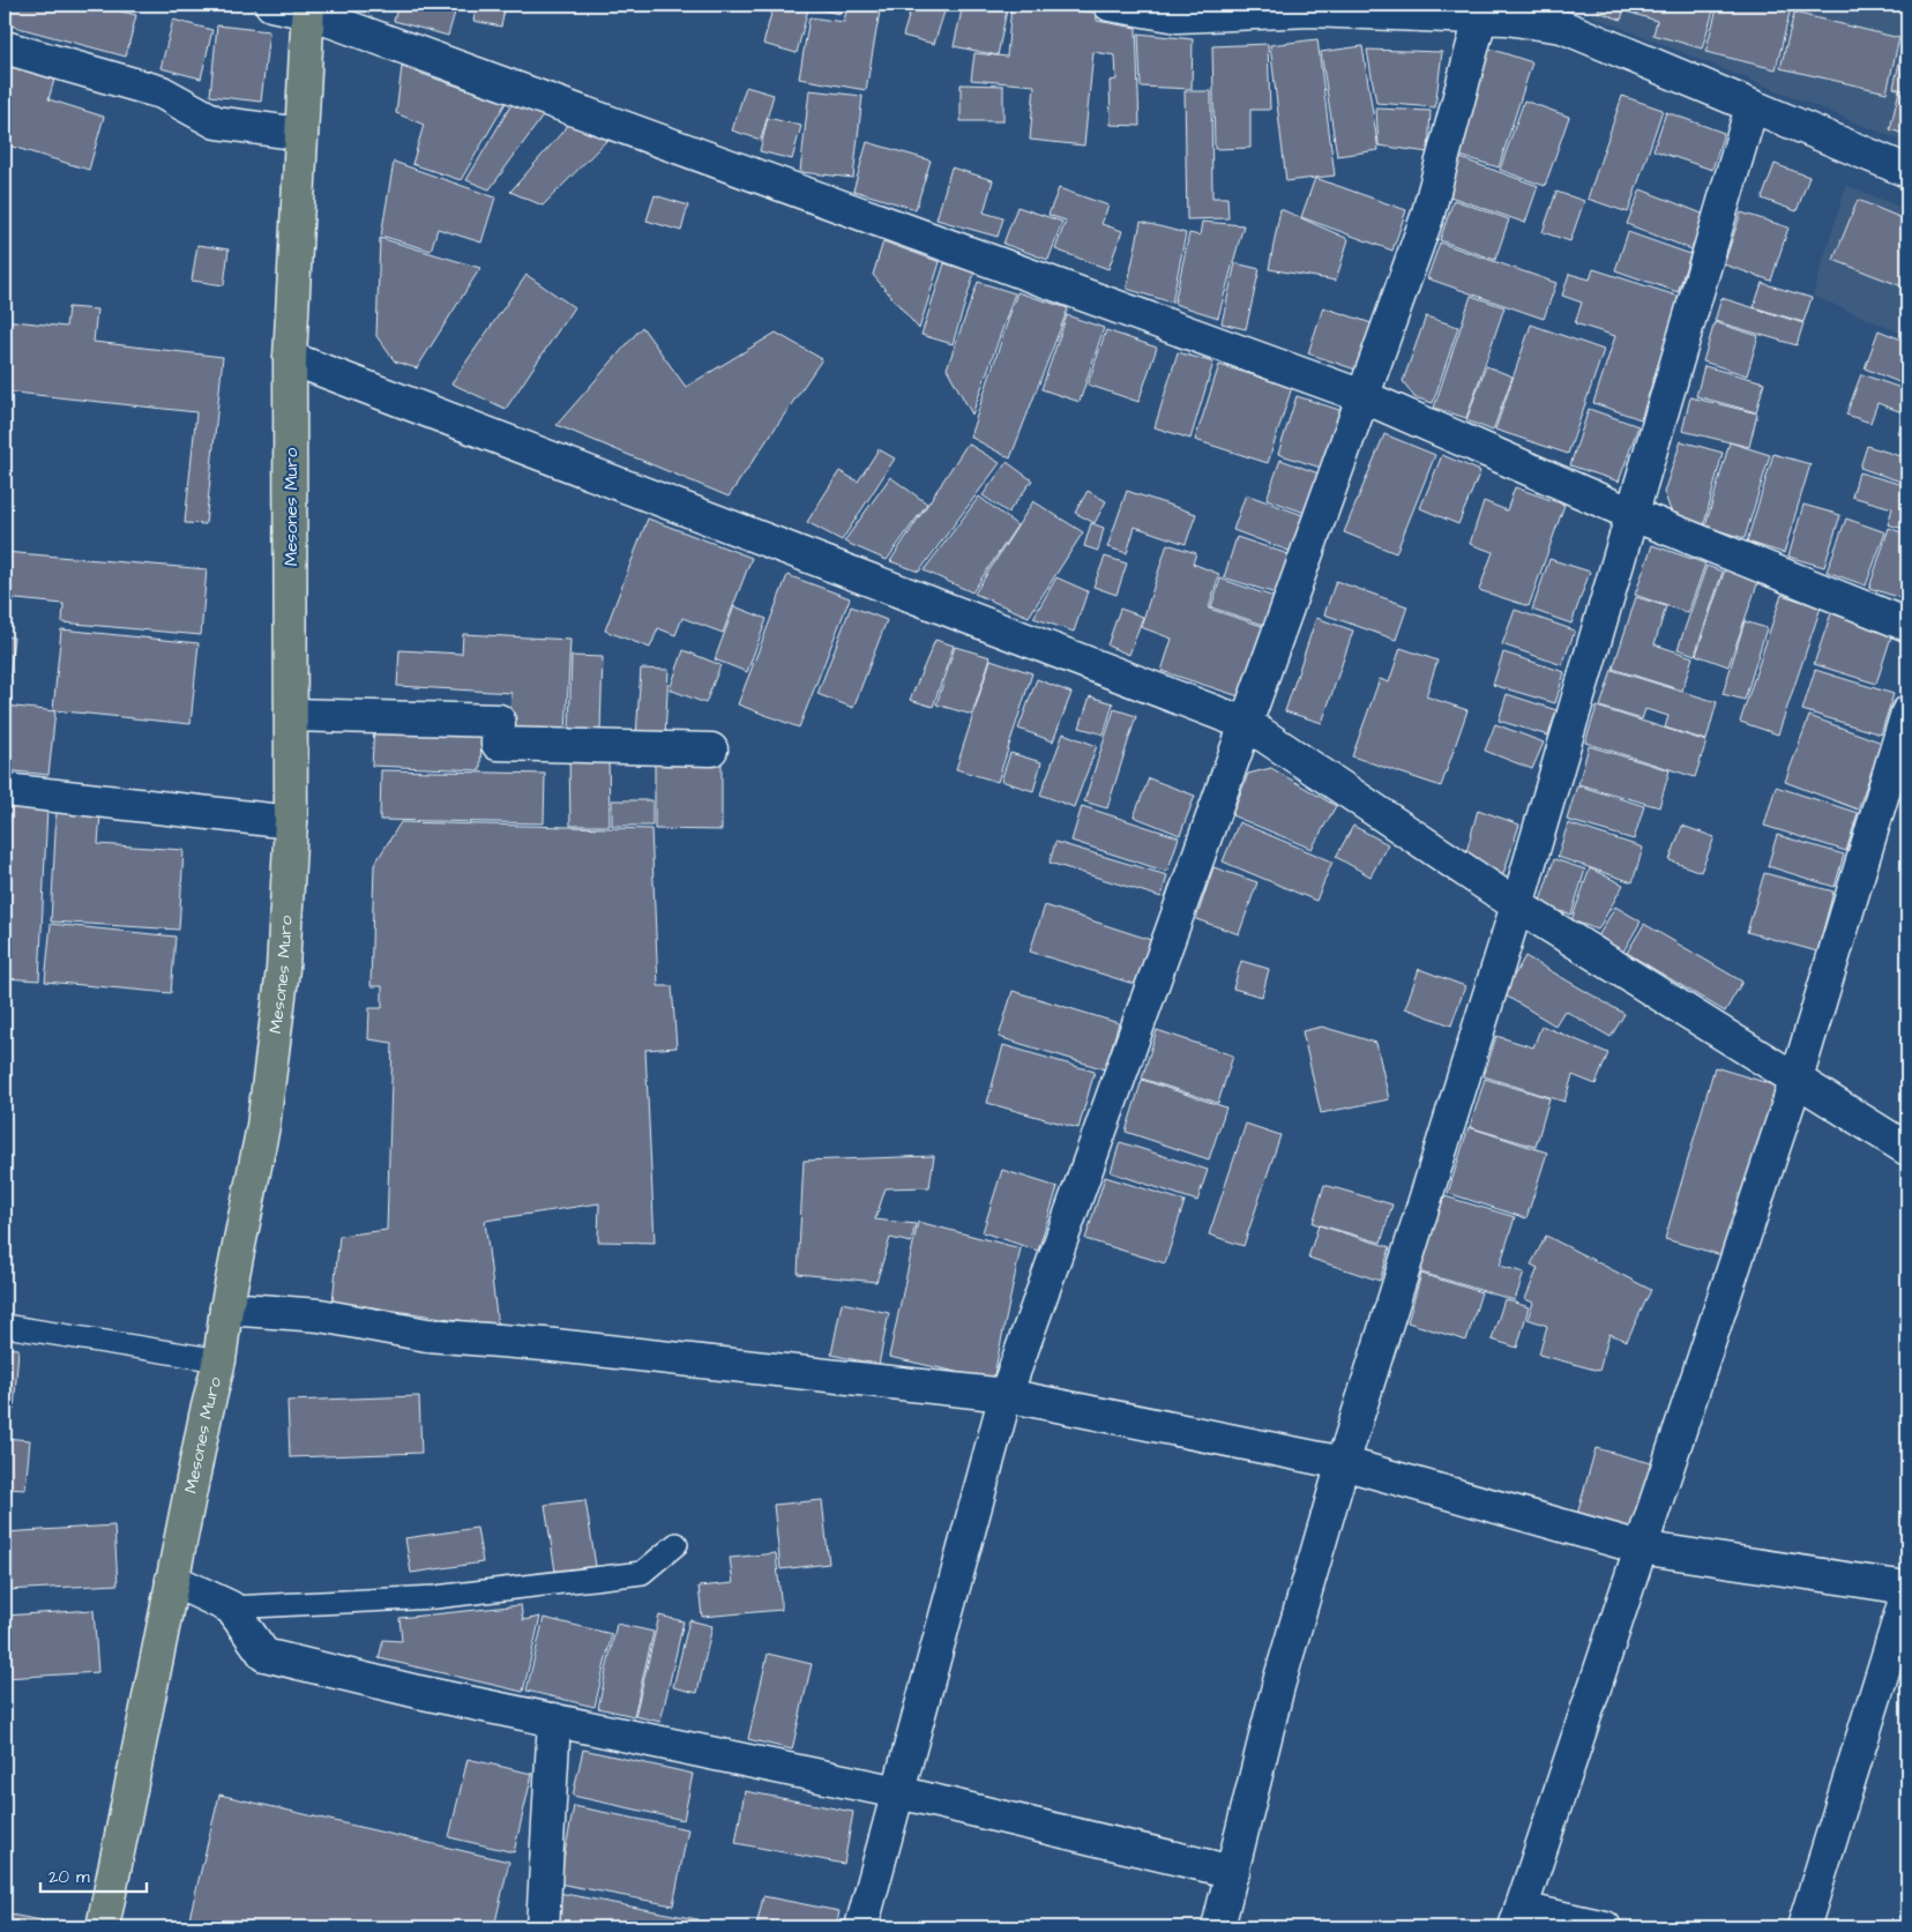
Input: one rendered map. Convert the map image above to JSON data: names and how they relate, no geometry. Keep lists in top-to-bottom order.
{
  "streets": {
    "highway": ["Mesones Muro"]
  },
  "scale_bar": "20 m"
}
